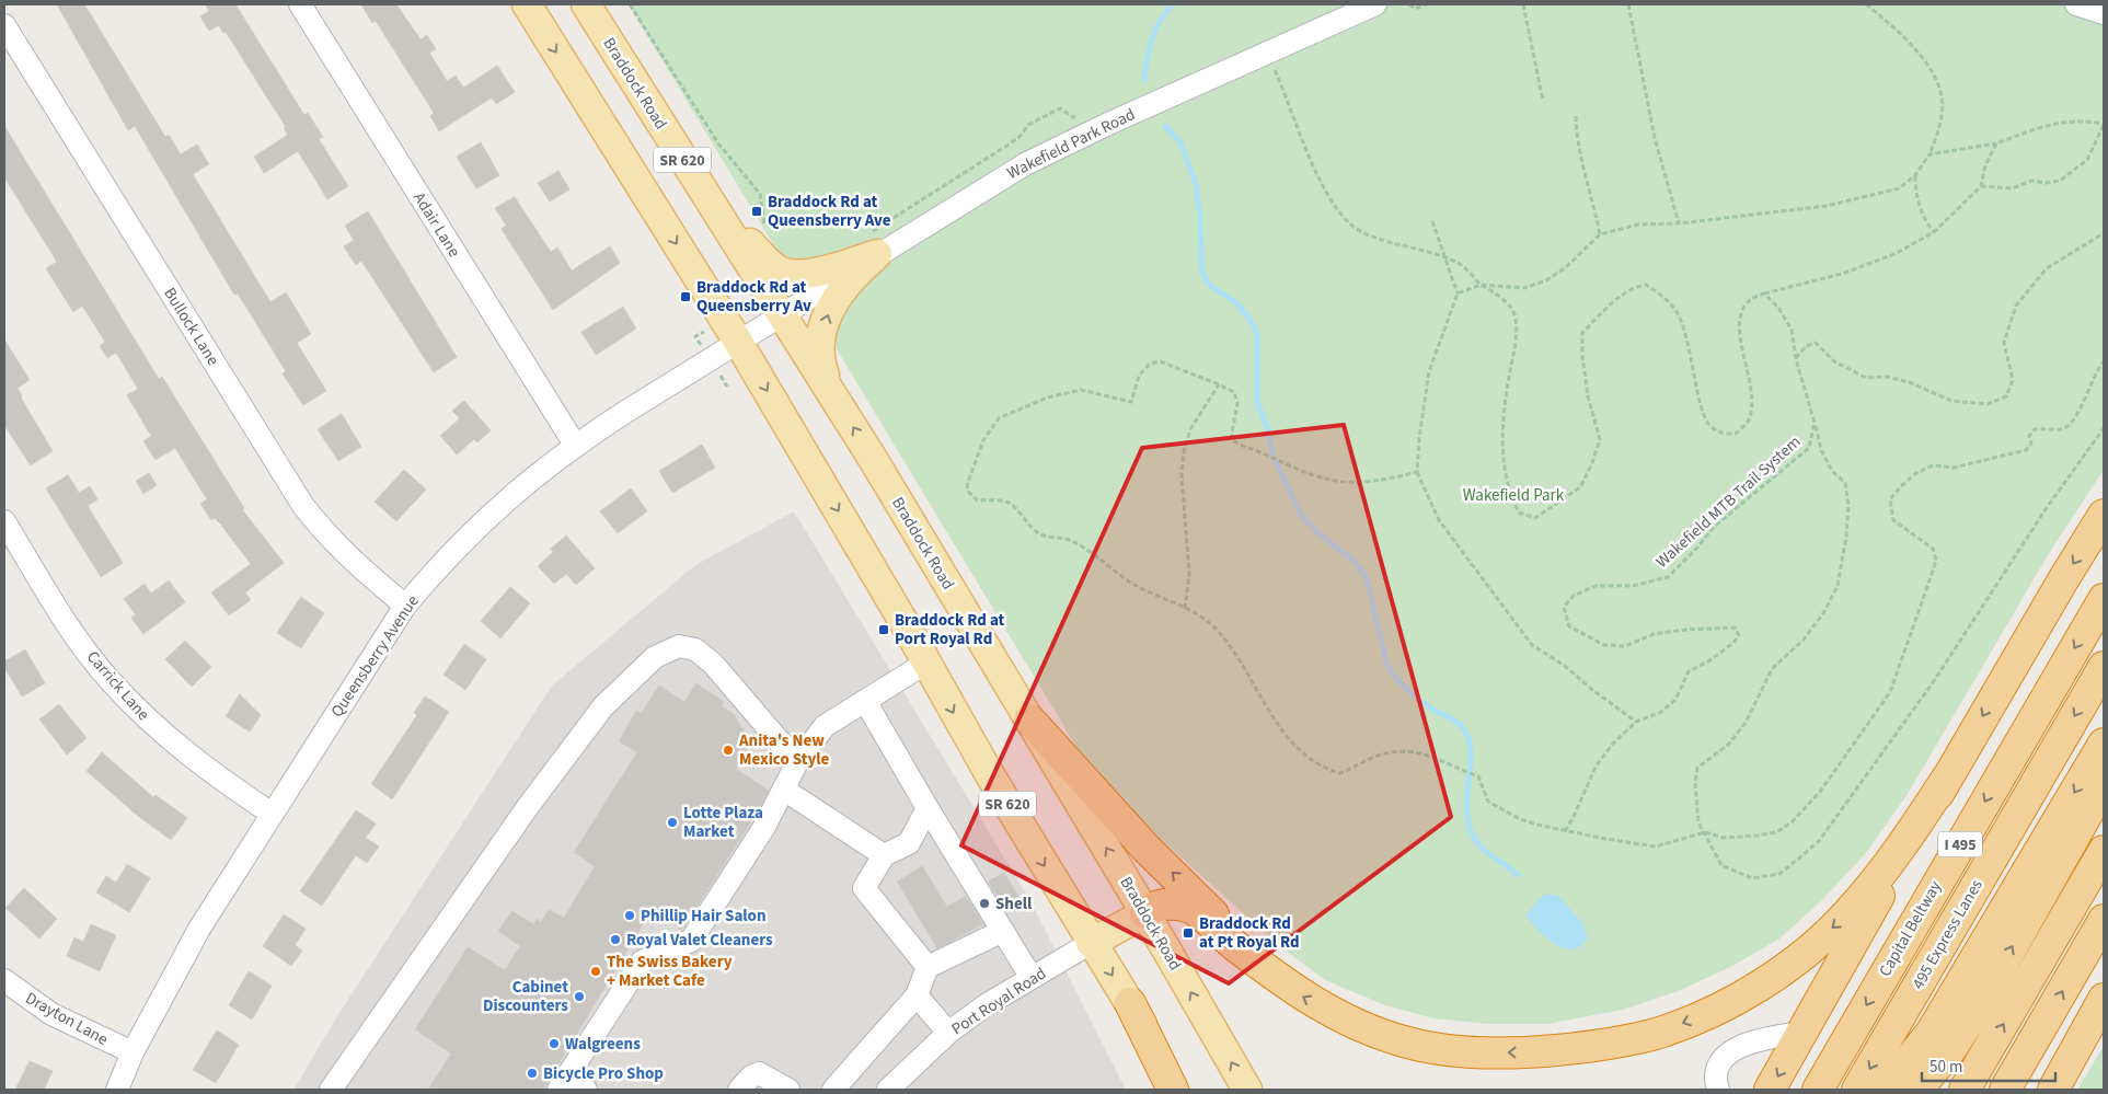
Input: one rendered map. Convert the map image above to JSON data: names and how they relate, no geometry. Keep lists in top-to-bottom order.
{
  "streets": {
    "highway": ["I 495", "Capital Beltway", "495 Express Lanes"],
    "main road": ["Braddock Road", "SR 620"],
    "street": [
      "Wakefield Park Road",
      "Adair Lane",
      "Bullock Lane",
      "Queensberry Avenue",
      "Carrick Lane",
      "Port Royal Road",
      "Drayton Lane"
    ],
    "path": ["Wakefield MTB Trail System"]
  },
  "crossings": [
    ["Braddock Road", "Wakefield Park Road"],
    ["Braddock Road", "Queensberry Avenue"],
    ["Wakefield Park Road", "Queensberry Avenue"],
    ["SR 620", "Queensberry Avenue"],
    ["SR 620", "Port Royal Road"],
    ["Adair Lane", "Queensberry Avenue"],
    ["Bullock Lane", "Queensberry Avenue"],
    ["Queensberry Avenue", "Carrick Lane"],
    ["Queensberry Avenue", "Drayton Lane"]
  ],
  "parks": ["Wakefield Park"],
  "places": {
    "transit": [
      "Braddock Rd at Queensberry Ave",
      "Braddock Rd at Queensberry Av",
      "Braddock Rd at Port Royal Rd",
      "Braddock Rd at Pt Royal Rd"
    ],
    "other": [
      "Anita's New Mexico Style",
      "Lotte Plaza Market",
      "Shell",
      "Phillip Hair Salon",
      "Royal Valet Cleaners",
      "The Swiss Bakery + Market Cafe",
      "Cabinet Discounters",
      "Walgreens",
      "Bicycle Pro Shop"
    ]
  },
  "scale_bar": "50 m"
}
